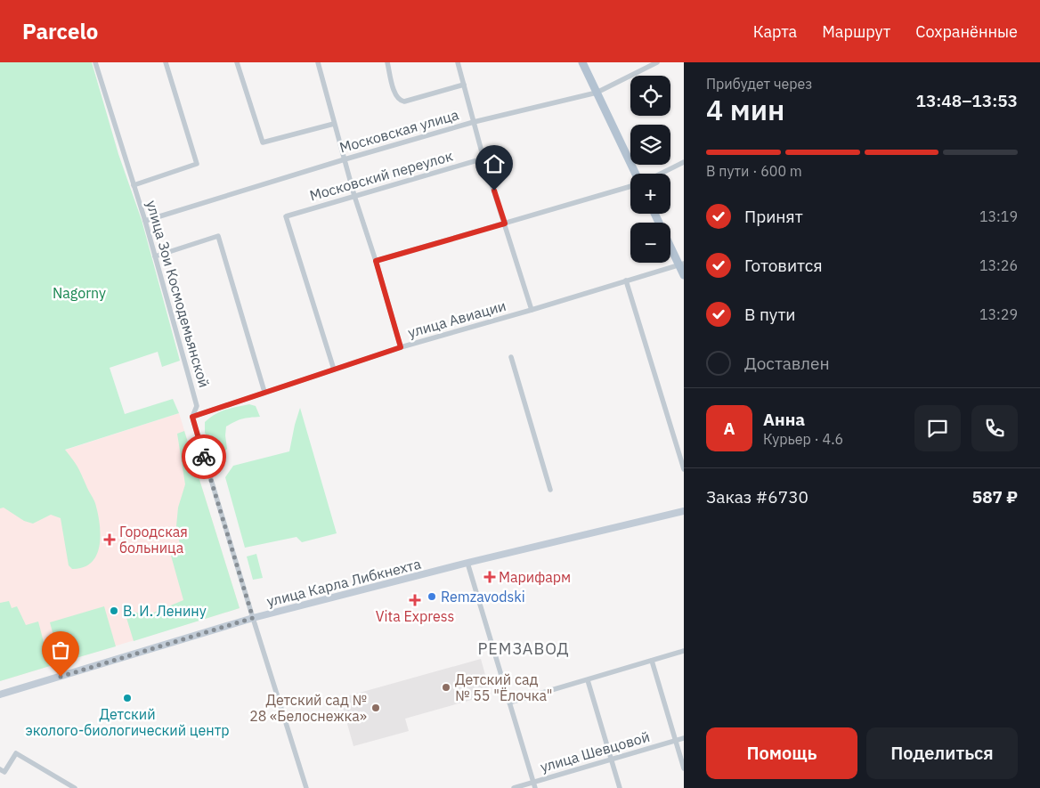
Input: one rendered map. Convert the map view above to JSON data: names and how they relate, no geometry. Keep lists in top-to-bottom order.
{
  "streets": {
    "main road": ["улица Карла Либкнехта"],
    "street": [
      "Московская улица",
      "Московский переулок",
      "улица Зои Космодемьянской",
      "улица Авиации",
      "улица Шевцовой"
    ]
  },
  "crossings": [
    ["Московская улица", "улица Зои Космодемьянской"],
    ["Московский переулок", "улица Авиации"],
    ["улица Зои Космодемьянской", "улица Авиации"],
    ["улица Зои Космодемьянской", "улица Карла Либкнехта"]
  ],
  "districts": ["РЕМЗАВОД"],
  "parks": ["Nagorny"],
  "places": {
    "health": ["Городская больница", "Марифарм", "Vita Express"],
    "other": [
      "Remzavodski",
      "В. И. Ленину",
      "Детский сад № 55 \"Ёлочка\"",
      "Детский эколого-биологический центр",
      "Детский сад № 28 «Белоснежка»"
    ]
  },
  "page": {
    "header": "Parcelo",
    "nav": ["Карта", "Маршрут", "Сохранённые"],
    "heading": ["4 мин", "Прибудет через", "13:48–13:53"],
    "panel": [
      "Анна",
      "Курьер · 4.6",
      "Заказ #6730",
      "587 ₽"
    ],
    "map_buttons": ["+", "−"],
    "bar": "В пути · 600 m",
    "list": [
      ["Принят", "13:19"],
      ["Готовится", "13:26"],
      ["В пути", "13:29"],
      "Доставлен"
    ],
    "round": "А",
    "buttons": ["Помощь", "Поделиться"]
  }
}
